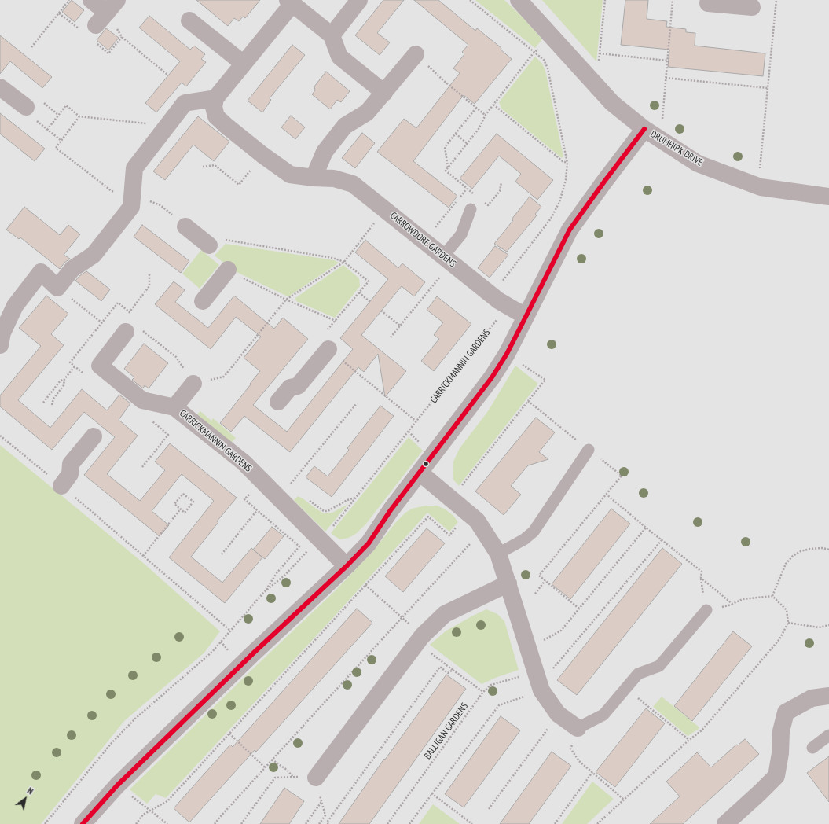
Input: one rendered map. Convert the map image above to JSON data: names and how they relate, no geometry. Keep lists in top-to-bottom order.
{
  "streets": {
    "street": ["DRUMHIRK DRIVE", "CARROWDORE GARDENS", "CARRICKMANNIN GARDENS"],
    "path": ["BALLIGAN GARDENS"]
  },
  "crossings": [
    ["CARROWDORE GARDENS", "CARRICKMANNIN GARDENS"]
  ],
  "north": "top right"
}
